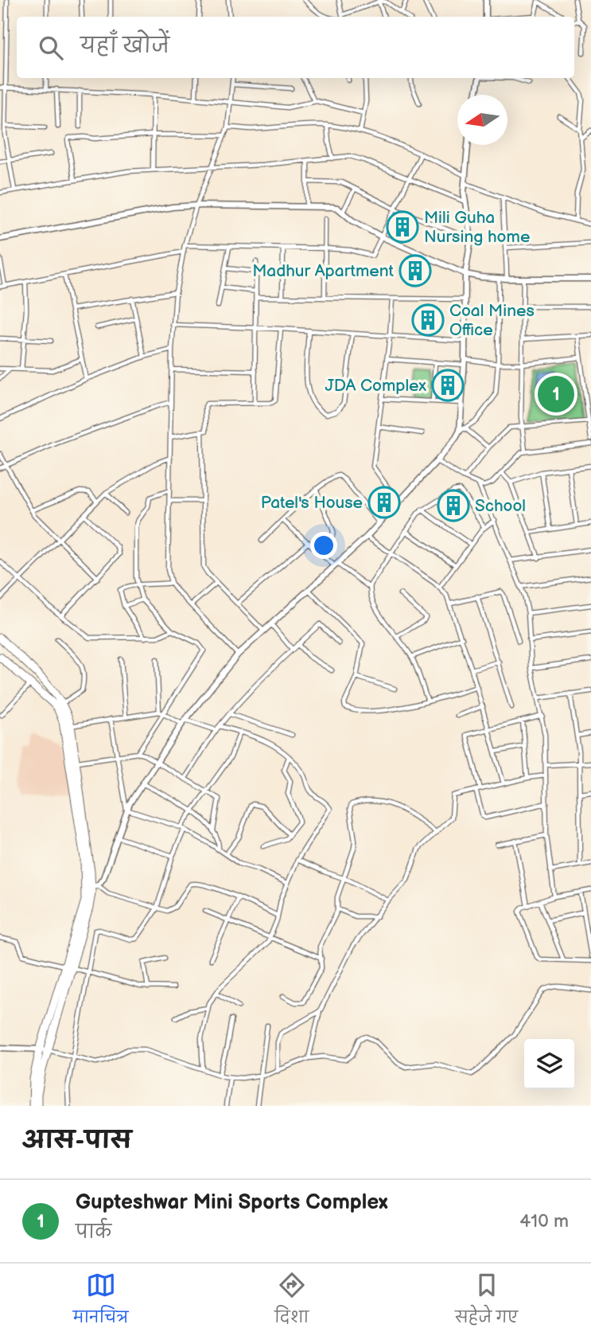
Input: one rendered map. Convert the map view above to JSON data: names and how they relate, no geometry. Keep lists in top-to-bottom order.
{
  "places": {
    "building": [
      "Mili Guha Nursing home",
      "Madhur Apartment",
      "Coal Mines Office",
      "JDA Complex",
      "Patel's House",
      "School"
    ]
  },
  "north": "left",
  "page": {
    "search": "यहाँ खोजें",
    "pins": "1",
    "heading": "आस-पास",
    "list": [
      {
        "mark": "1",
        "name": "Gupteshwar Mini Sports Complex",
        "note": "पार्क",
        "value": "410 m"
      }
    ],
    "nav": ["मानचित्र", "दिशा", "सहेजे गए"]
  }
}
